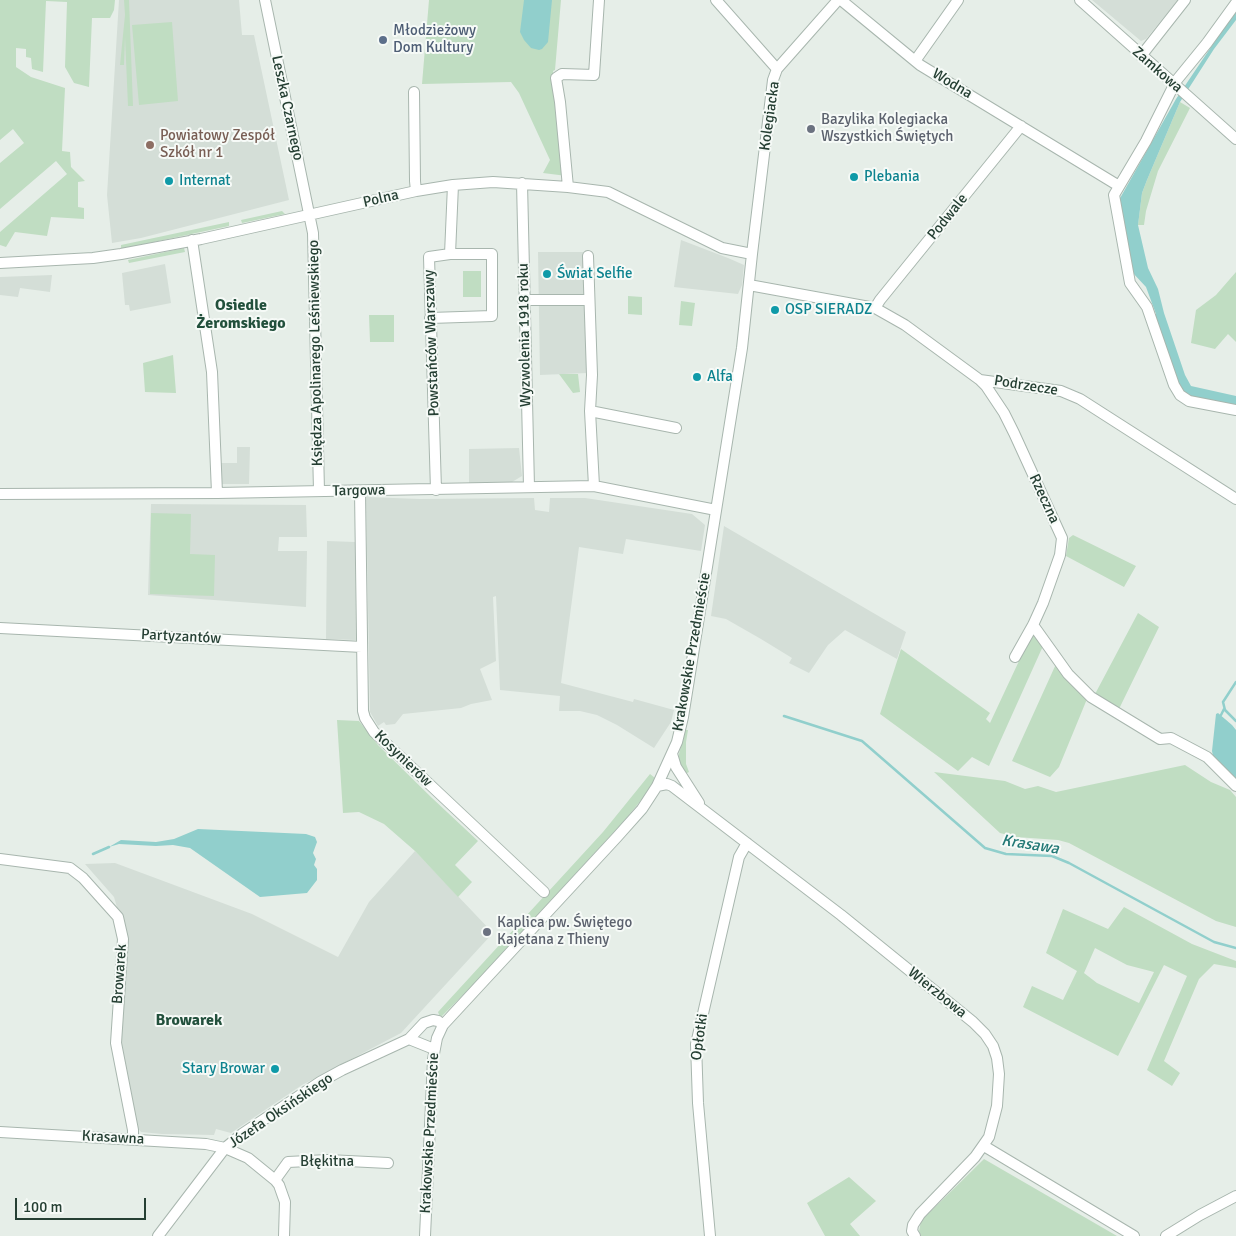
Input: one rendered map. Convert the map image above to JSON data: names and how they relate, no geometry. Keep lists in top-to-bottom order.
{
  "streets": {
    "street": [
      "Zamkowa",
      "Wodna",
      "Leszka Czarnego",
      "Kolegiacka",
      "Polna",
      "Podwale",
      "Wyzwolenia 1918 roku",
      "Powstańców Warszawy",
      "Księdza Apolinarego Leśniewskiego",
      "Podrzecze",
      "Targowa",
      "Rzeczna",
      "Partyzantów",
      "Krakowskie Przedmieście",
      "Kosynierów",
      "Browarek",
      "Wierzbowa",
      "Opłotki",
      "Józefa Oksińskiego",
      "Krasawna",
      "Błękitna"
    ]
  },
  "crossings": [
    ["Wodna", "Kolegiacka"],
    ["Wodna", "Podwale"],
    ["Leszka Czarnego", "Polna"],
    ["Leszka Czarnego", "Księdza Apolinarego Leśniewskiego"],
    ["Kolegiacka", "Polna"],
    ["Kolegiacka", "Krakowskie Przedmieście"],
    ["Polna", "Wyzwolenia 1918 roku"],
    ["Polna", "Powstańców Warszawy"],
    ["Polna", "Księdza Apolinarego Leśniewskiego"],
    ["Polna", "Krakowskie Przedmieście"],
    ["Podwale", "Podrzecze"],
    ["Wyzwolenia 1918 roku", "Targowa"],
    ["Powstańców Warszawy", "Targowa"],
    ["Księdza Apolinarego Leśniewskiego", "Targowa"],
    ["Podrzecze", "Rzeczna"],
    ["Podrzecze", "Krakowskie Przedmieście"],
    ["Targowa", "Krakowskie Przedmieście"],
    ["Targowa", "Kosynierów"],
    ["Partyzantów", "Kosynierów"],
    ["Krakowskie Przedmieście", "Wierzbowa"],
    ["Krakowskie Przedmieście", "Józefa Oksińskiego"],
    ["Browarek", "Krasawna"],
    ["Wierzbowa", "Opłotki"],
    ["Józefa Oksińskiego", "Krasawna"],
    ["Krasawna", "Błękitna"]
  ],
  "districts": ["Osiedle Żeromskiego", "Browarek"],
  "water": ["Krasawa"],
  "places": [
    "Młodzieżowy Dom Kultury",
    "Bazylika Kolegiacka Wszystkich Świętych",
    "Powiatowy Zespół Szkół nr 1",
    "Plebania",
    "Internat",
    "Świat Selfie",
    "OSP SIERADZ",
    "Alfa",
    "Kaplica pw. Świętego Kajetana z Thieny",
    "Stary Browar"
  ],
  "scale_bar": "100 m"
}
